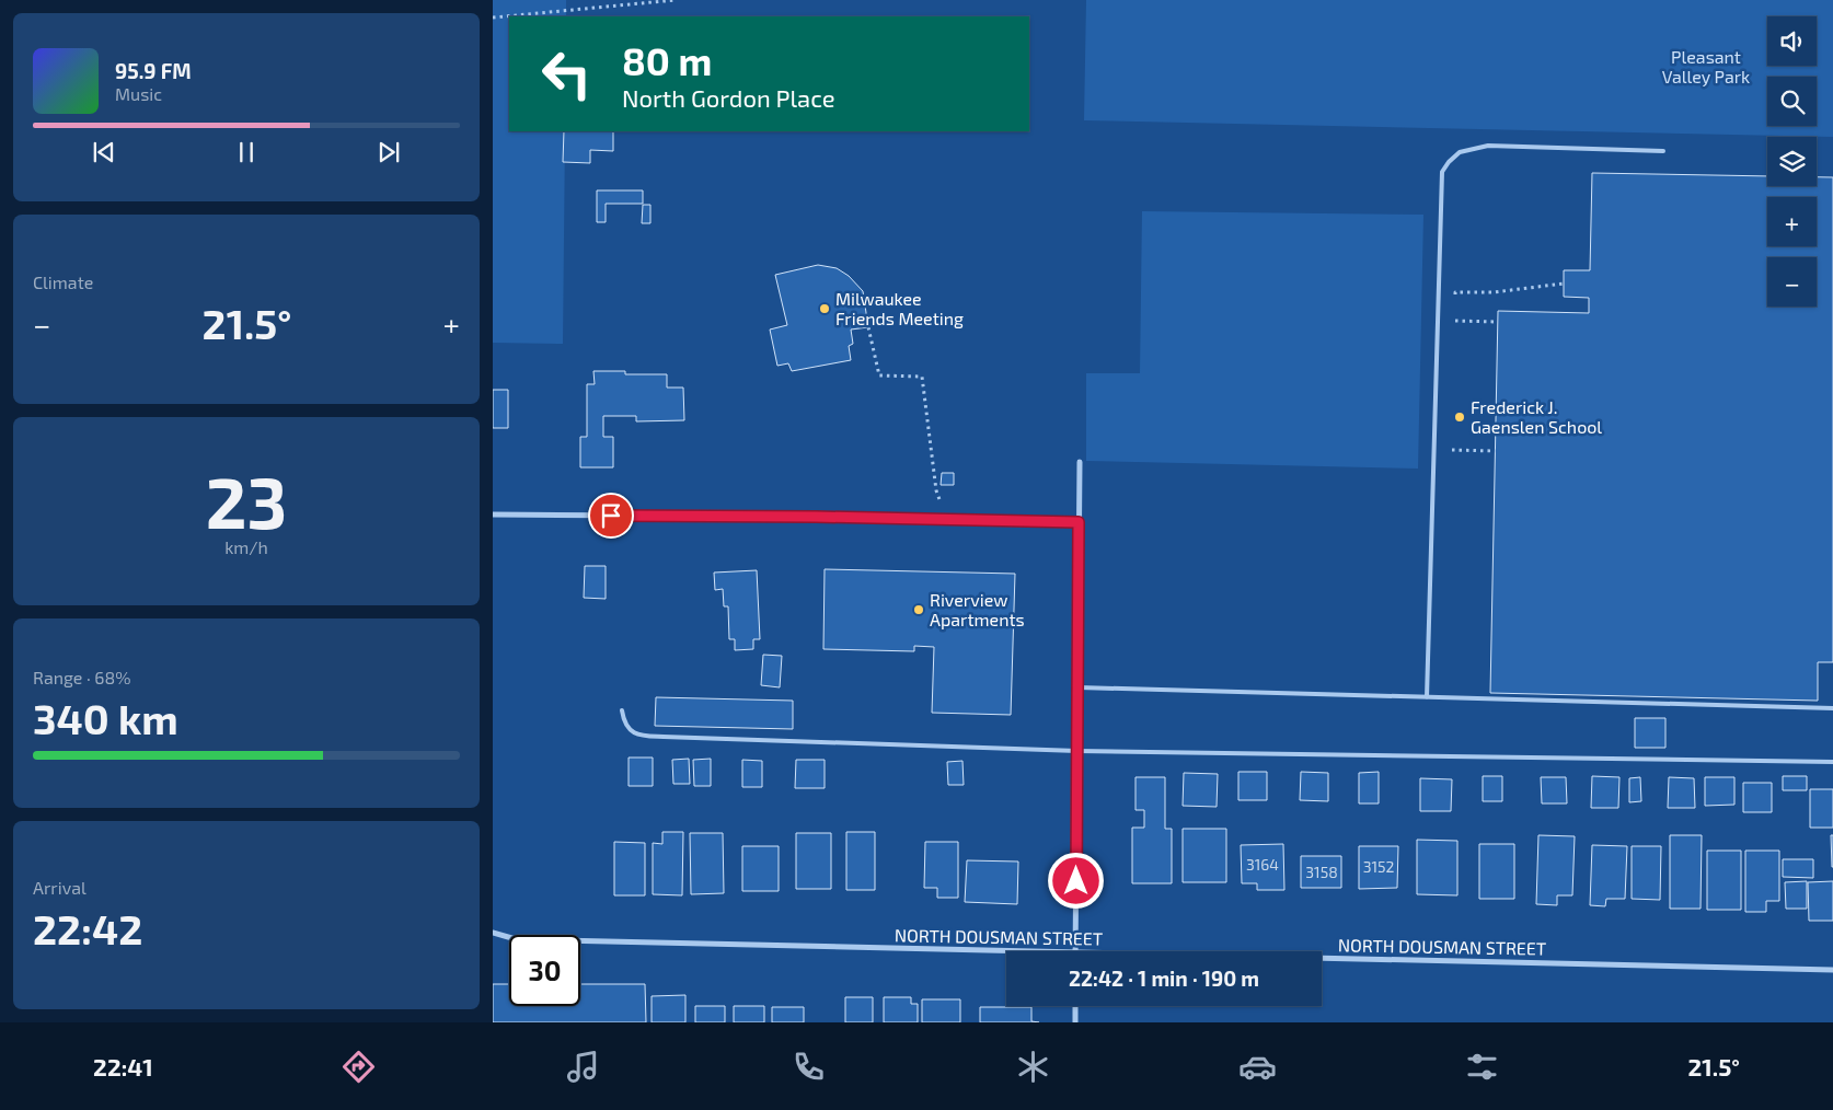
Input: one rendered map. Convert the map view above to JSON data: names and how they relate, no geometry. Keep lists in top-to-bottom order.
{
  "streets": {
    "street": ["NORTH DOUSMAN STREET"]
  },
  "parks": ["Pleasant Valley Park"],
  "places": ["Milwaukee Friends Meeting", "Frederick J. Gaenslen School", "Riverview Apartments"],
  "house_numbers": ["3164", "3152", "3158"],
  "page": {
    "map_buttons": ["+", "−"],
    "turn": ["80 m", "North Gordon Place"],
    "song": ["95.9 FM", "Music"],
    "tile": [
      "Climate",
      ["23", "km/h"],
      ["Range · 68%", "340 km"],
      ["Arrival", "22:42"]
    ],
    "heat": ["−", "21.5°", "+"],
    "limit": "30",
    "trip": "22:42 · 1 min · 190 m",
    "tabs": ["22:41", "21.5°"]
  }
}
